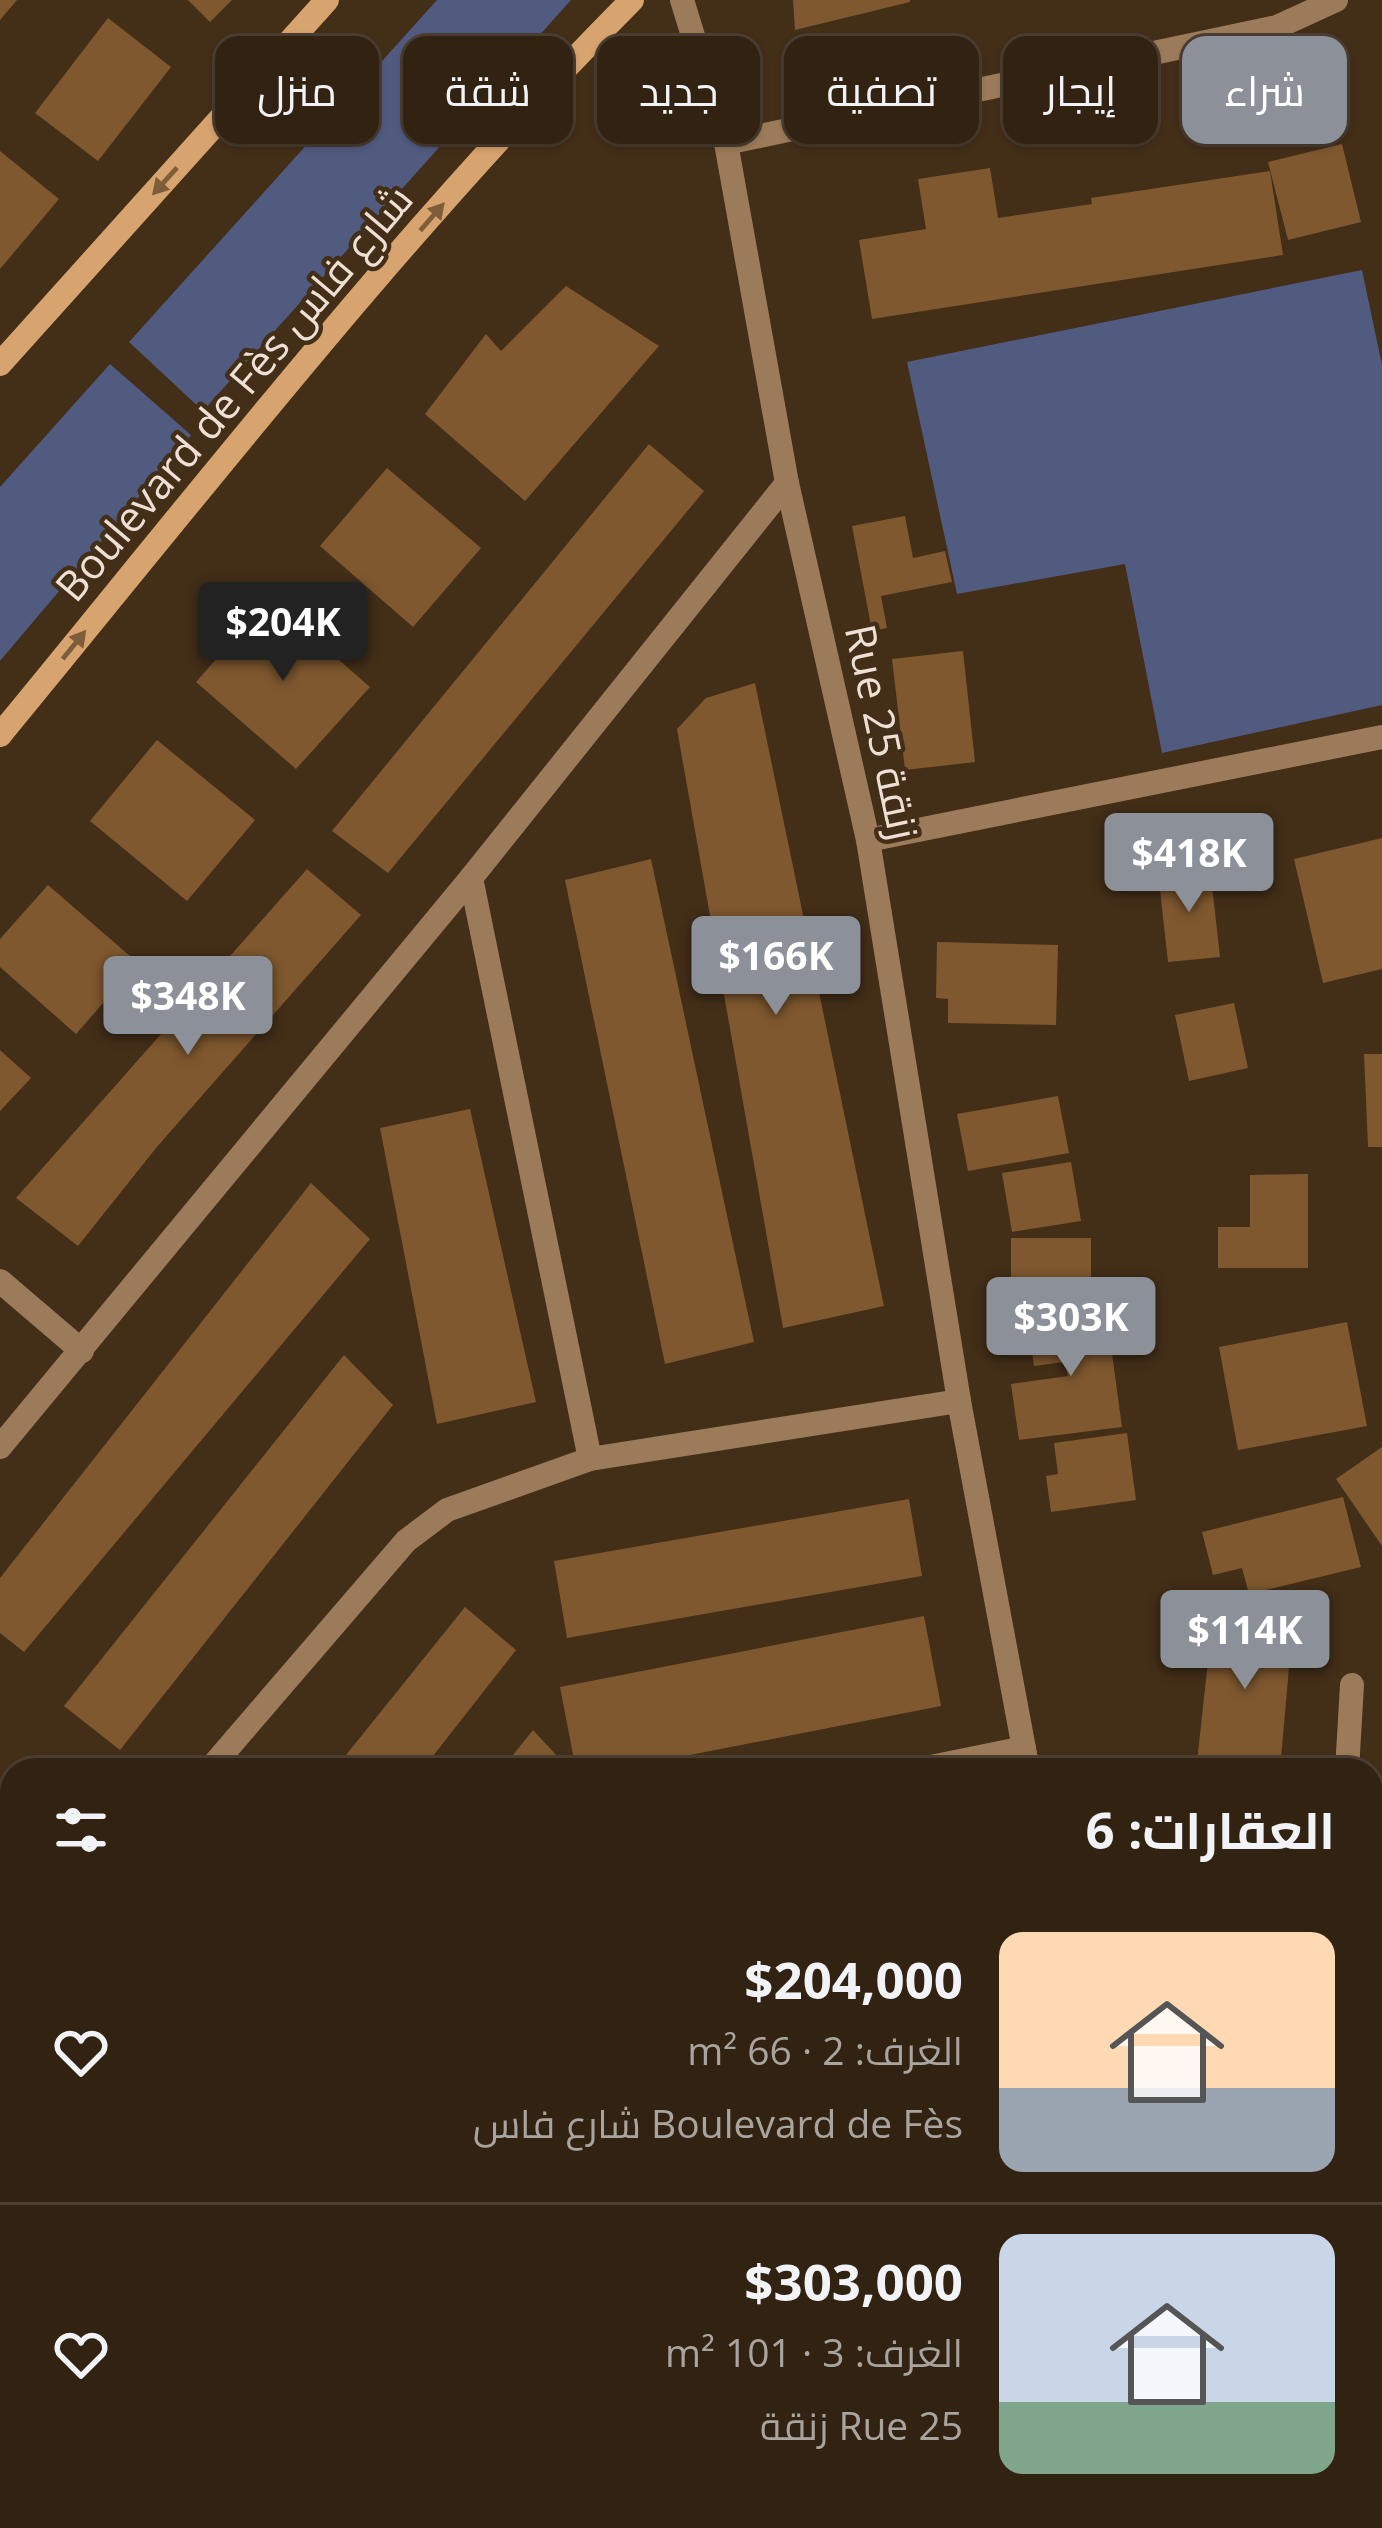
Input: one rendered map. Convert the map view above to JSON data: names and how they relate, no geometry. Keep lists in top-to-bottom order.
{
  "streets": {
    "main road": ["Boulevard de Fès شارع فاس"],
    "street": ["Rue 25 زنقة"]
  },
  "one_way": ["Boulevard de Fès شارع فاس"],
  "page": {
    "chip": [
      "شراء",
      "إيجار",
      "تصفية",
      "جديد",
      "شقة",
      "منزل"
    ],
    "price": [
      "$204K",
      "$418K",
      "$166K",
      "$348K",
      "$303K",
      "$114K"
    ],
    "heading": "العقارات: 6",
    "list": [
      {
        "name": "$204,000",
        "note": "الغرف: 2 · 66 m² · Boulevard de Fès شارع فاس"
      },
      {
        "name": "$303,000",
        "note": "الغرف: 3 · 101 m² · Rue 25 زنقة"
      }
    ]
  }
}
